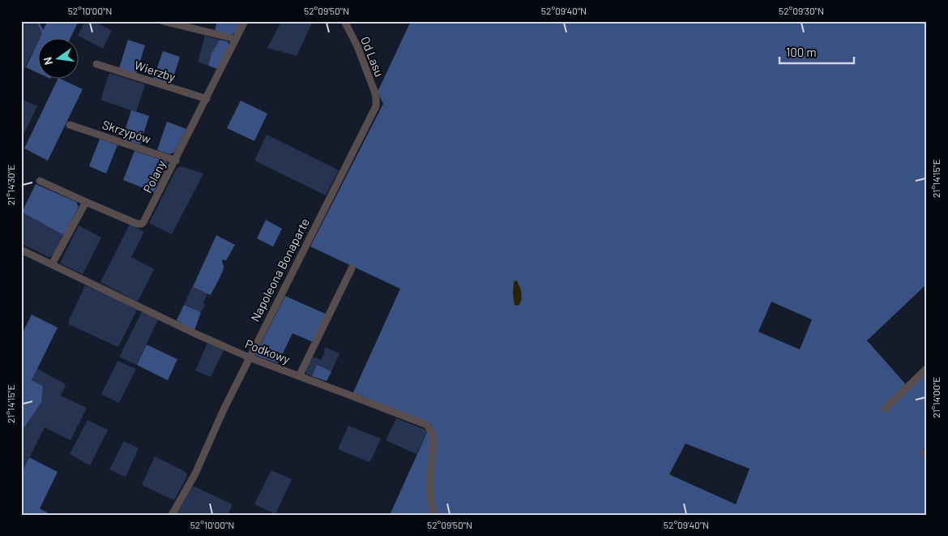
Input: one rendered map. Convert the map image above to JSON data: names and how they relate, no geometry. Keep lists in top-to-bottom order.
{
  "streets": {
    "street": [
      "Od Lasu",
      "Wierzby",
      "Skrzypów",
      "Polany",
      "Napoleona Bonaparte",
      "Podkowy"
    ]
  },
  "crossings": [
    ["Od Lasu", "Napoleona Bonaparte"],
    ["Wierzby", "Polany"],
    ["Skrzypów", "Polany"],
    ["Napoleona Bonaparte", "Podkowy"]
  ],
  "scale_bar": "100 m",
  "north": "left",
  "coordinates": [
    "52°10'00\"N",
    "52°09'50\"N",
    "52°09'40\"N",
    "52°09'30\"N",
    "21°14'15\"E",
    "21°14'30\"E",
    "21°14'00\"E"
  ]
}
